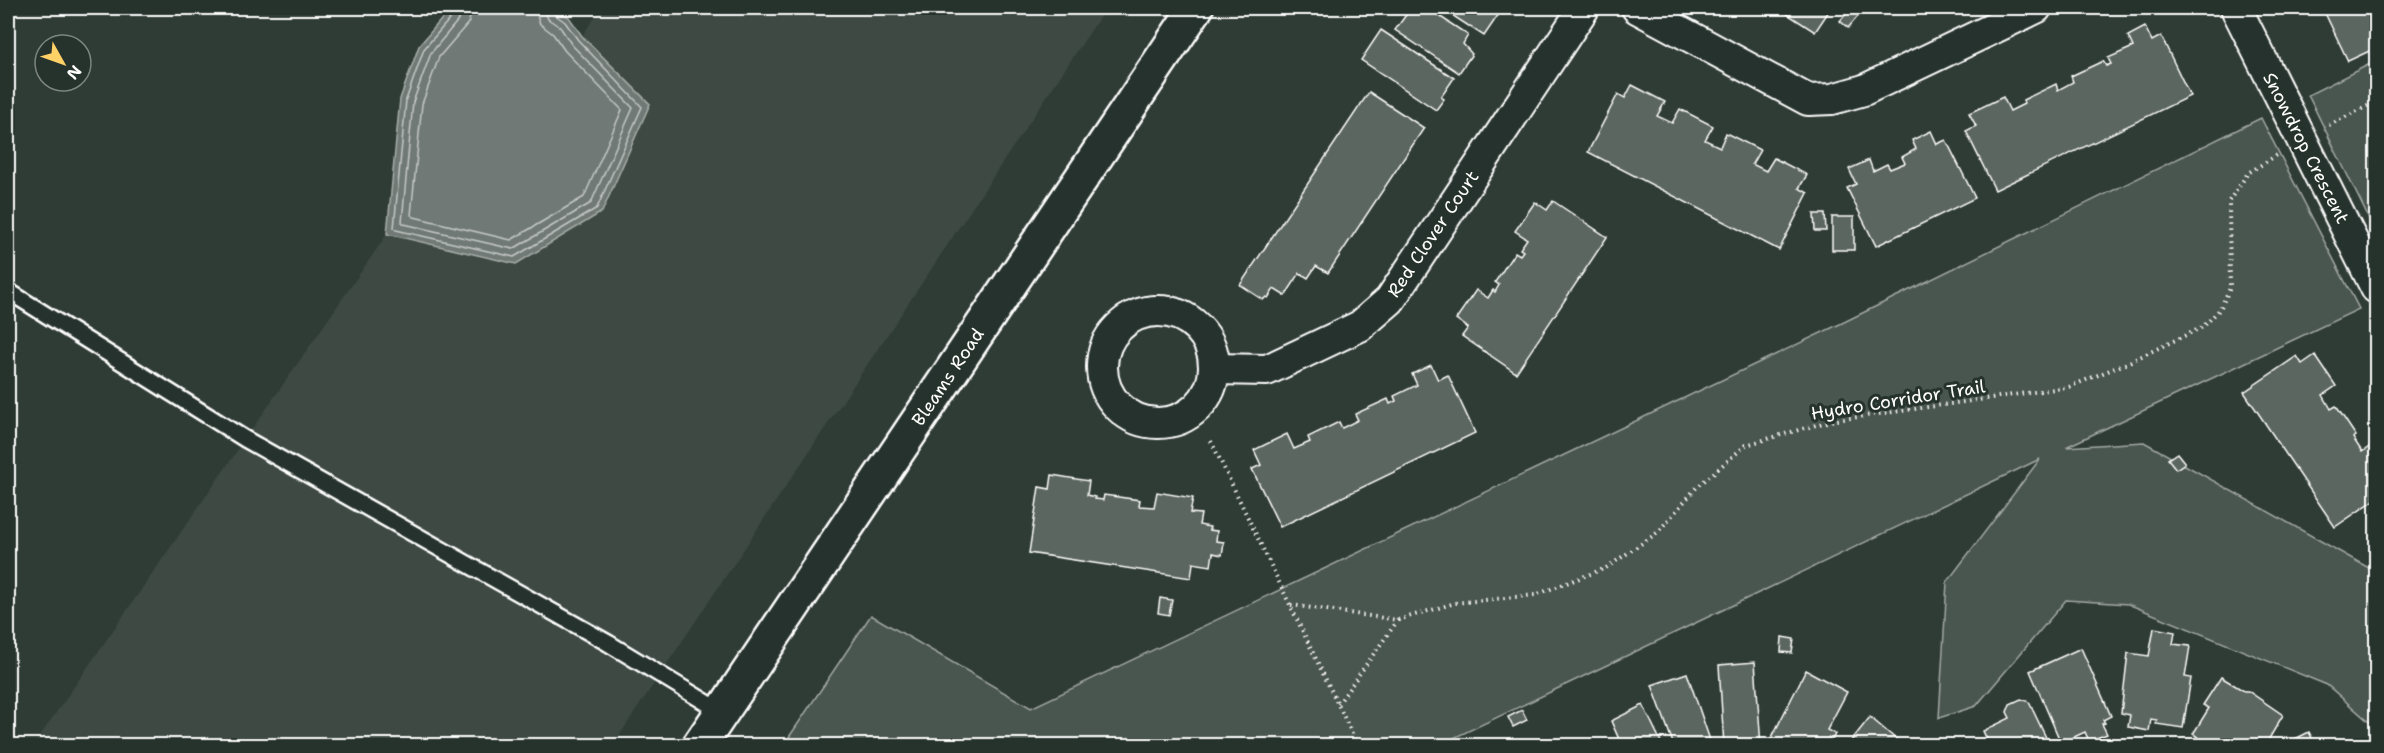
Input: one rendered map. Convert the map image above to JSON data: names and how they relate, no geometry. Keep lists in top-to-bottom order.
{
  "streets": {
    "main road": ["Bleams Road"],
    "street": ["Snowdrop Crescent", "Red Clover Court"],
    "path": ["Hydro Corridor Trail"]
  },
  "north": "bottom right"
}
